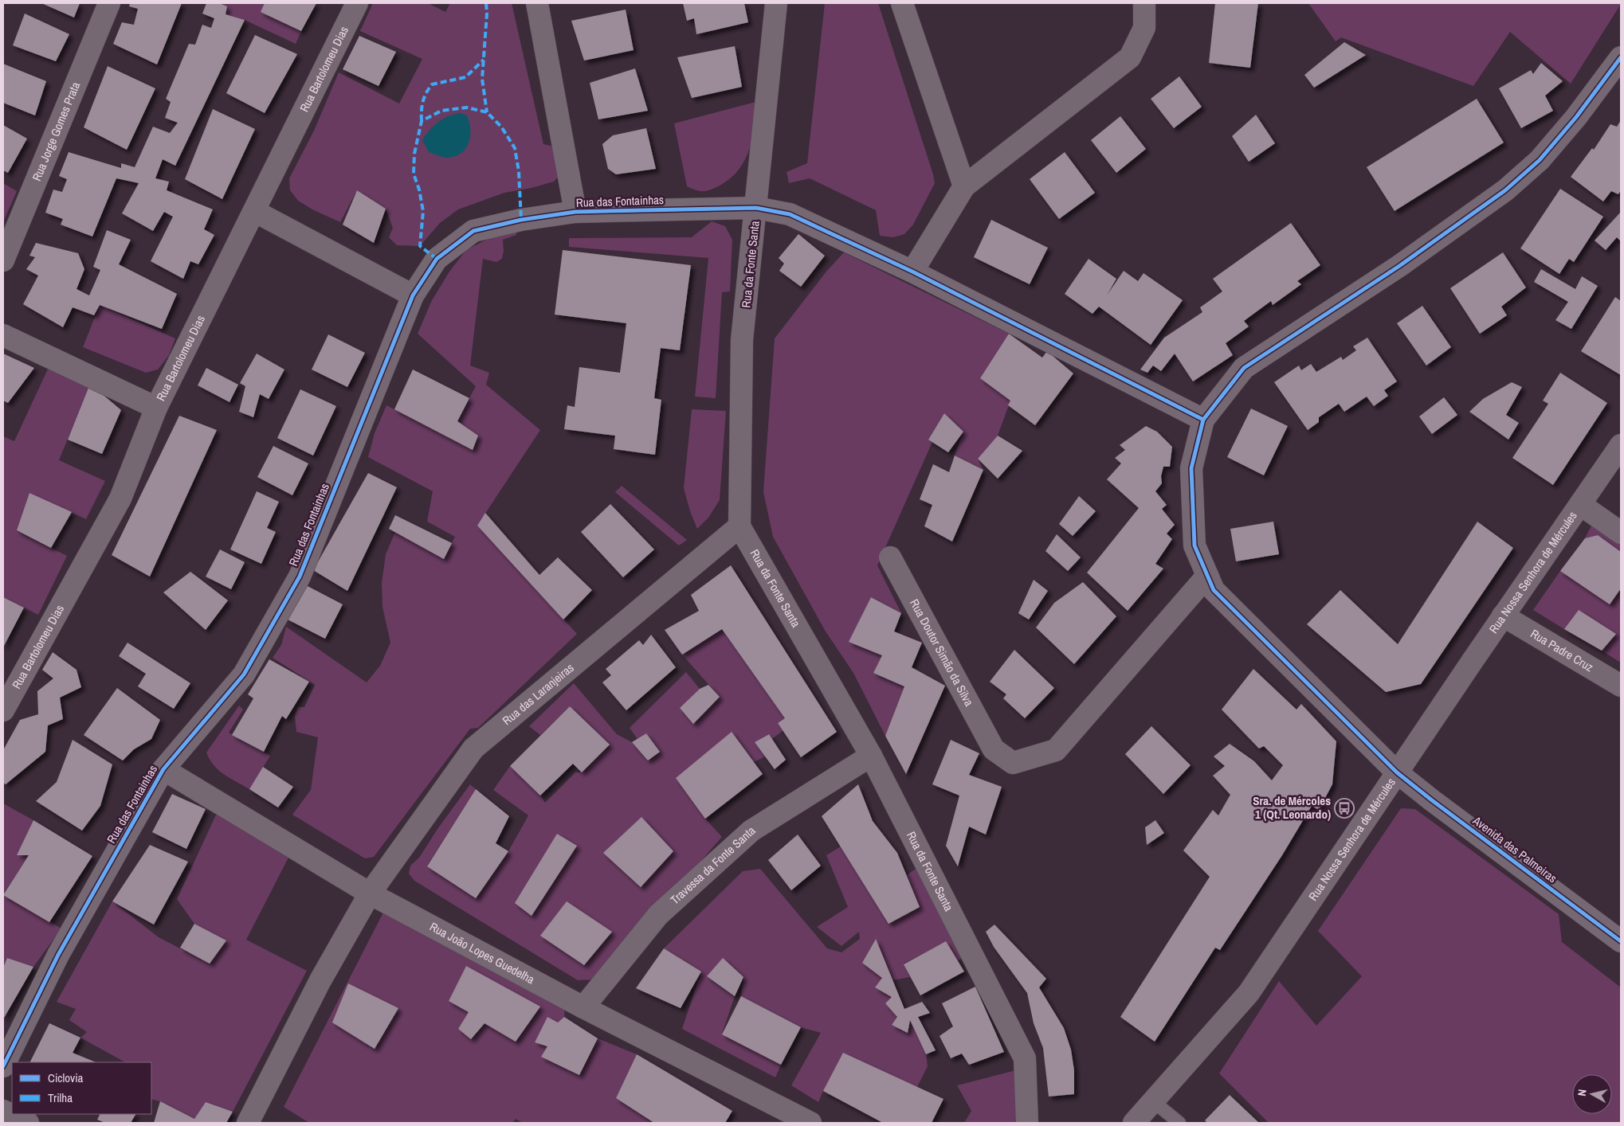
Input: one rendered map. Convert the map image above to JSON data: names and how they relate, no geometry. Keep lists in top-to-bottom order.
{
  "streets": {
    "street": [
      "Rua Bartolomeu Dias",
      "Rua Jorge Gomes Prata",
      "Rua das Fontainhas",
      "Rua da Fonte Santa",
      "Rua Nossa Senhora de Mércules",
      "Rua Padre Cruz",
      "Rua Doutor Simão da Silva",
      "Rua das Laranjeiras",
      "Avenida das Palmeiras",
      "Travessa da Fonte Santa",
      "Rua João Lopes Guedelha"
    ]
  },
  "crossings": [
    ["Rua das Fontainhas", "Rua da Fonte Santa"],
    ["Rua das Fontainhas", "Avenida das Palmeiras"],
    ["Rua das Fontainhas", "Rua João Lopes Guedelha"],
    ["Rua da Fonte Santa", "Rua das Laranjeiras"],
    ["Rua da Fonte Santa", "Travessa da Fonte Santa"],
    ["Rua Nossa Senhora de Mércules", "Rua Padre Cruz"],
    ["Rua Nossa Senhora de Mércules", "Avenida das Palmeiras"],
    ["Rua Doutor Simão da Silva", "Avenida das Palmeiras"],
    ["Rua das Laranjeiras", "Rua João Lopes Guedelha"],
    ["Travessa da Fonte Santa", "Rua João Lopes Guedelha"]
  ],
  "places": {
    "bus stop": ["Sra. de Mércoles 1 (Qt. Leonardo)"]
  },
  "legend": ["Ciclovia", "Trilha"],
  "north": "left"
}
